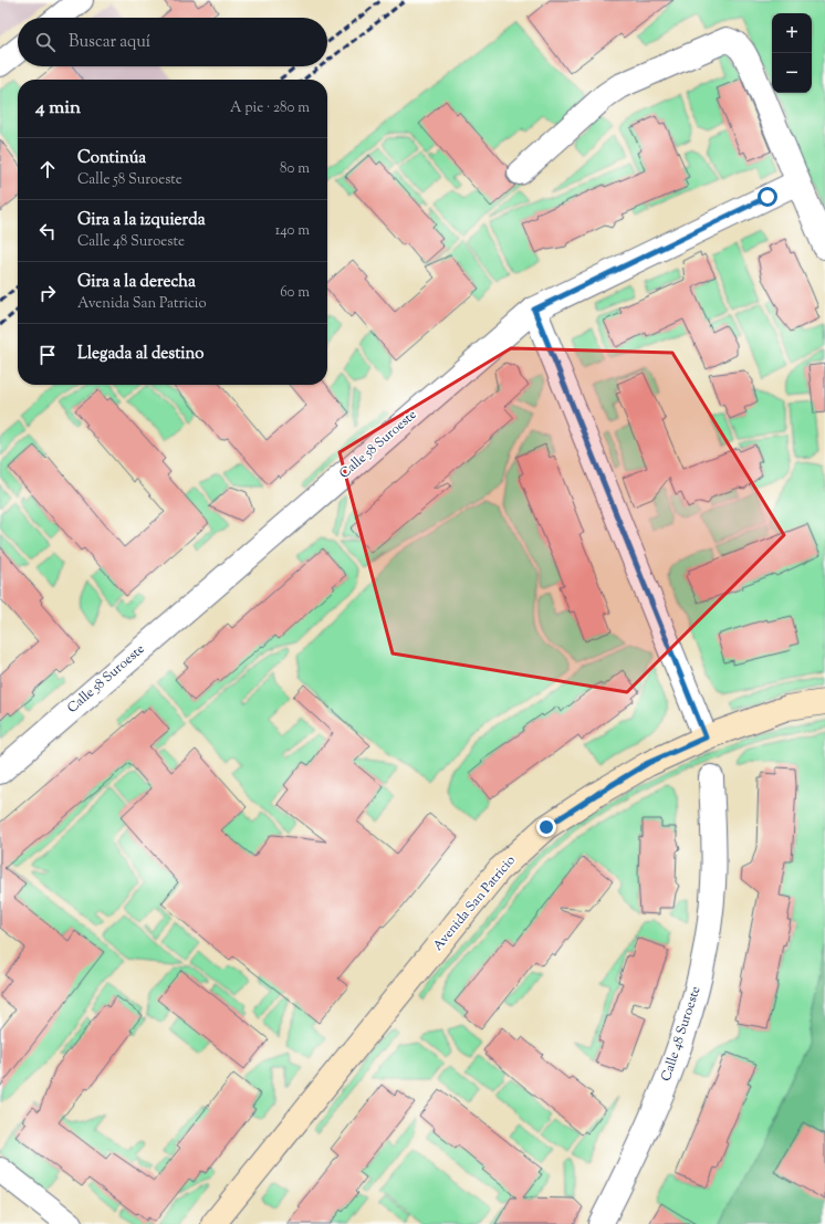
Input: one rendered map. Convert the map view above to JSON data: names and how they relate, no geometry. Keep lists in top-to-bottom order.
{
  "streets": {
    "street": ["Calle 58 Suroeste", "Avenida San Patricio", "Calle 48 Suroeste"]
  },
  "page": {
    "map_buttons": ["+", "−"],
    "search": "Buscar aquí",
    "heading": ["4 min", "A pie · 280 m"],
    "list": [
      ["Continúa", "Calle 58 Suroeste", "80 m"],
      ["Gira a la izquierda", "Calle 48 Suroeste", "140 m"],
      ["Gira a la derecha", "Avenida San Patricio", "60 m"],
      "Llegada al destino"
    ]
  }
}
